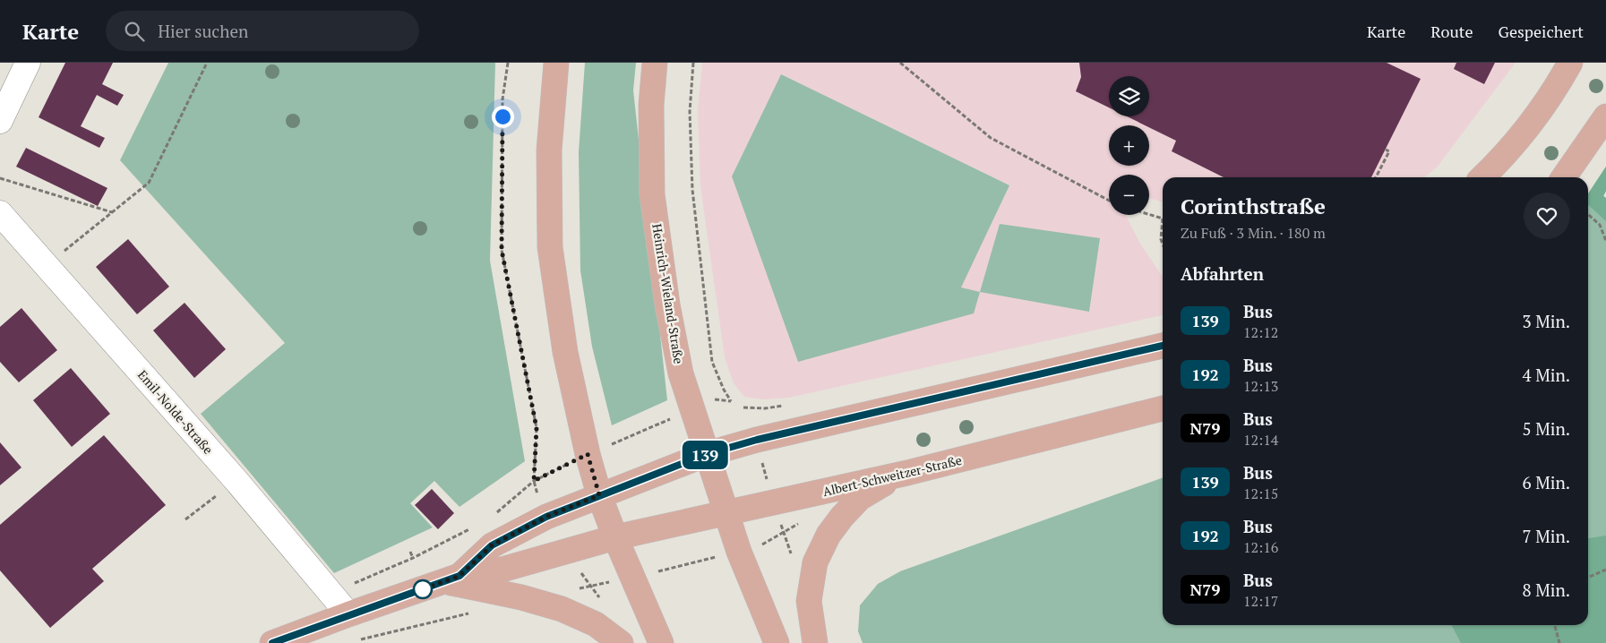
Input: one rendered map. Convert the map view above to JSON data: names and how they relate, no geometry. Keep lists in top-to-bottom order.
{
  "streets": {
    "main road": ["Heinrich-Wieland-Straße", "Albert-Schweitzer-Straße"],
    "street": ["Emil-Nolde-Straße"]
  },
  "crossings": [
    ["Heinrich-Wieland-Straße", "Albert-Schweitzer-Straße"]
  ],
  "lines": ["bus line 139"],
  "page": {
    "header": "Karte",
    "search": "Hier suchen",
    "nav": ["Karte", "Route", "Gespeichert"],
    "on_map": "139",
    "map_buttons": ["+", "−"],
    "heading": [
      ["Corinthstraße", "Zu Fuß · 3 Min. · 180 m"],
      "Abfahrten"
    ],
    "list": [
      {
        "mark": "139",
        "name": "Bus",
        "note": "12:12",
        "value": "3 Min."
      },
      {
        "mark": "192",
        "name": "Bus",
        "note": "12:13",
        "value": "4 Min."
      },
      {
        "mark": "N79",
        "name": "Bus",
        "note": "12:14",
        "value": "5 Min."
      },
      {
        "mark": "139",
        "name": "Bus",
        "note": "12:15",
        "value": "6 Min."
      },
      {
        "mark": "192",
        "name": "Bus",
        "note": "12:16",
        "value": "7 Min."
      },
      {
        "mark": "N79",
        "name": "Bus",
        "note": "12:17",
        "value": "8 Min."
      }
    ]
  }
}
